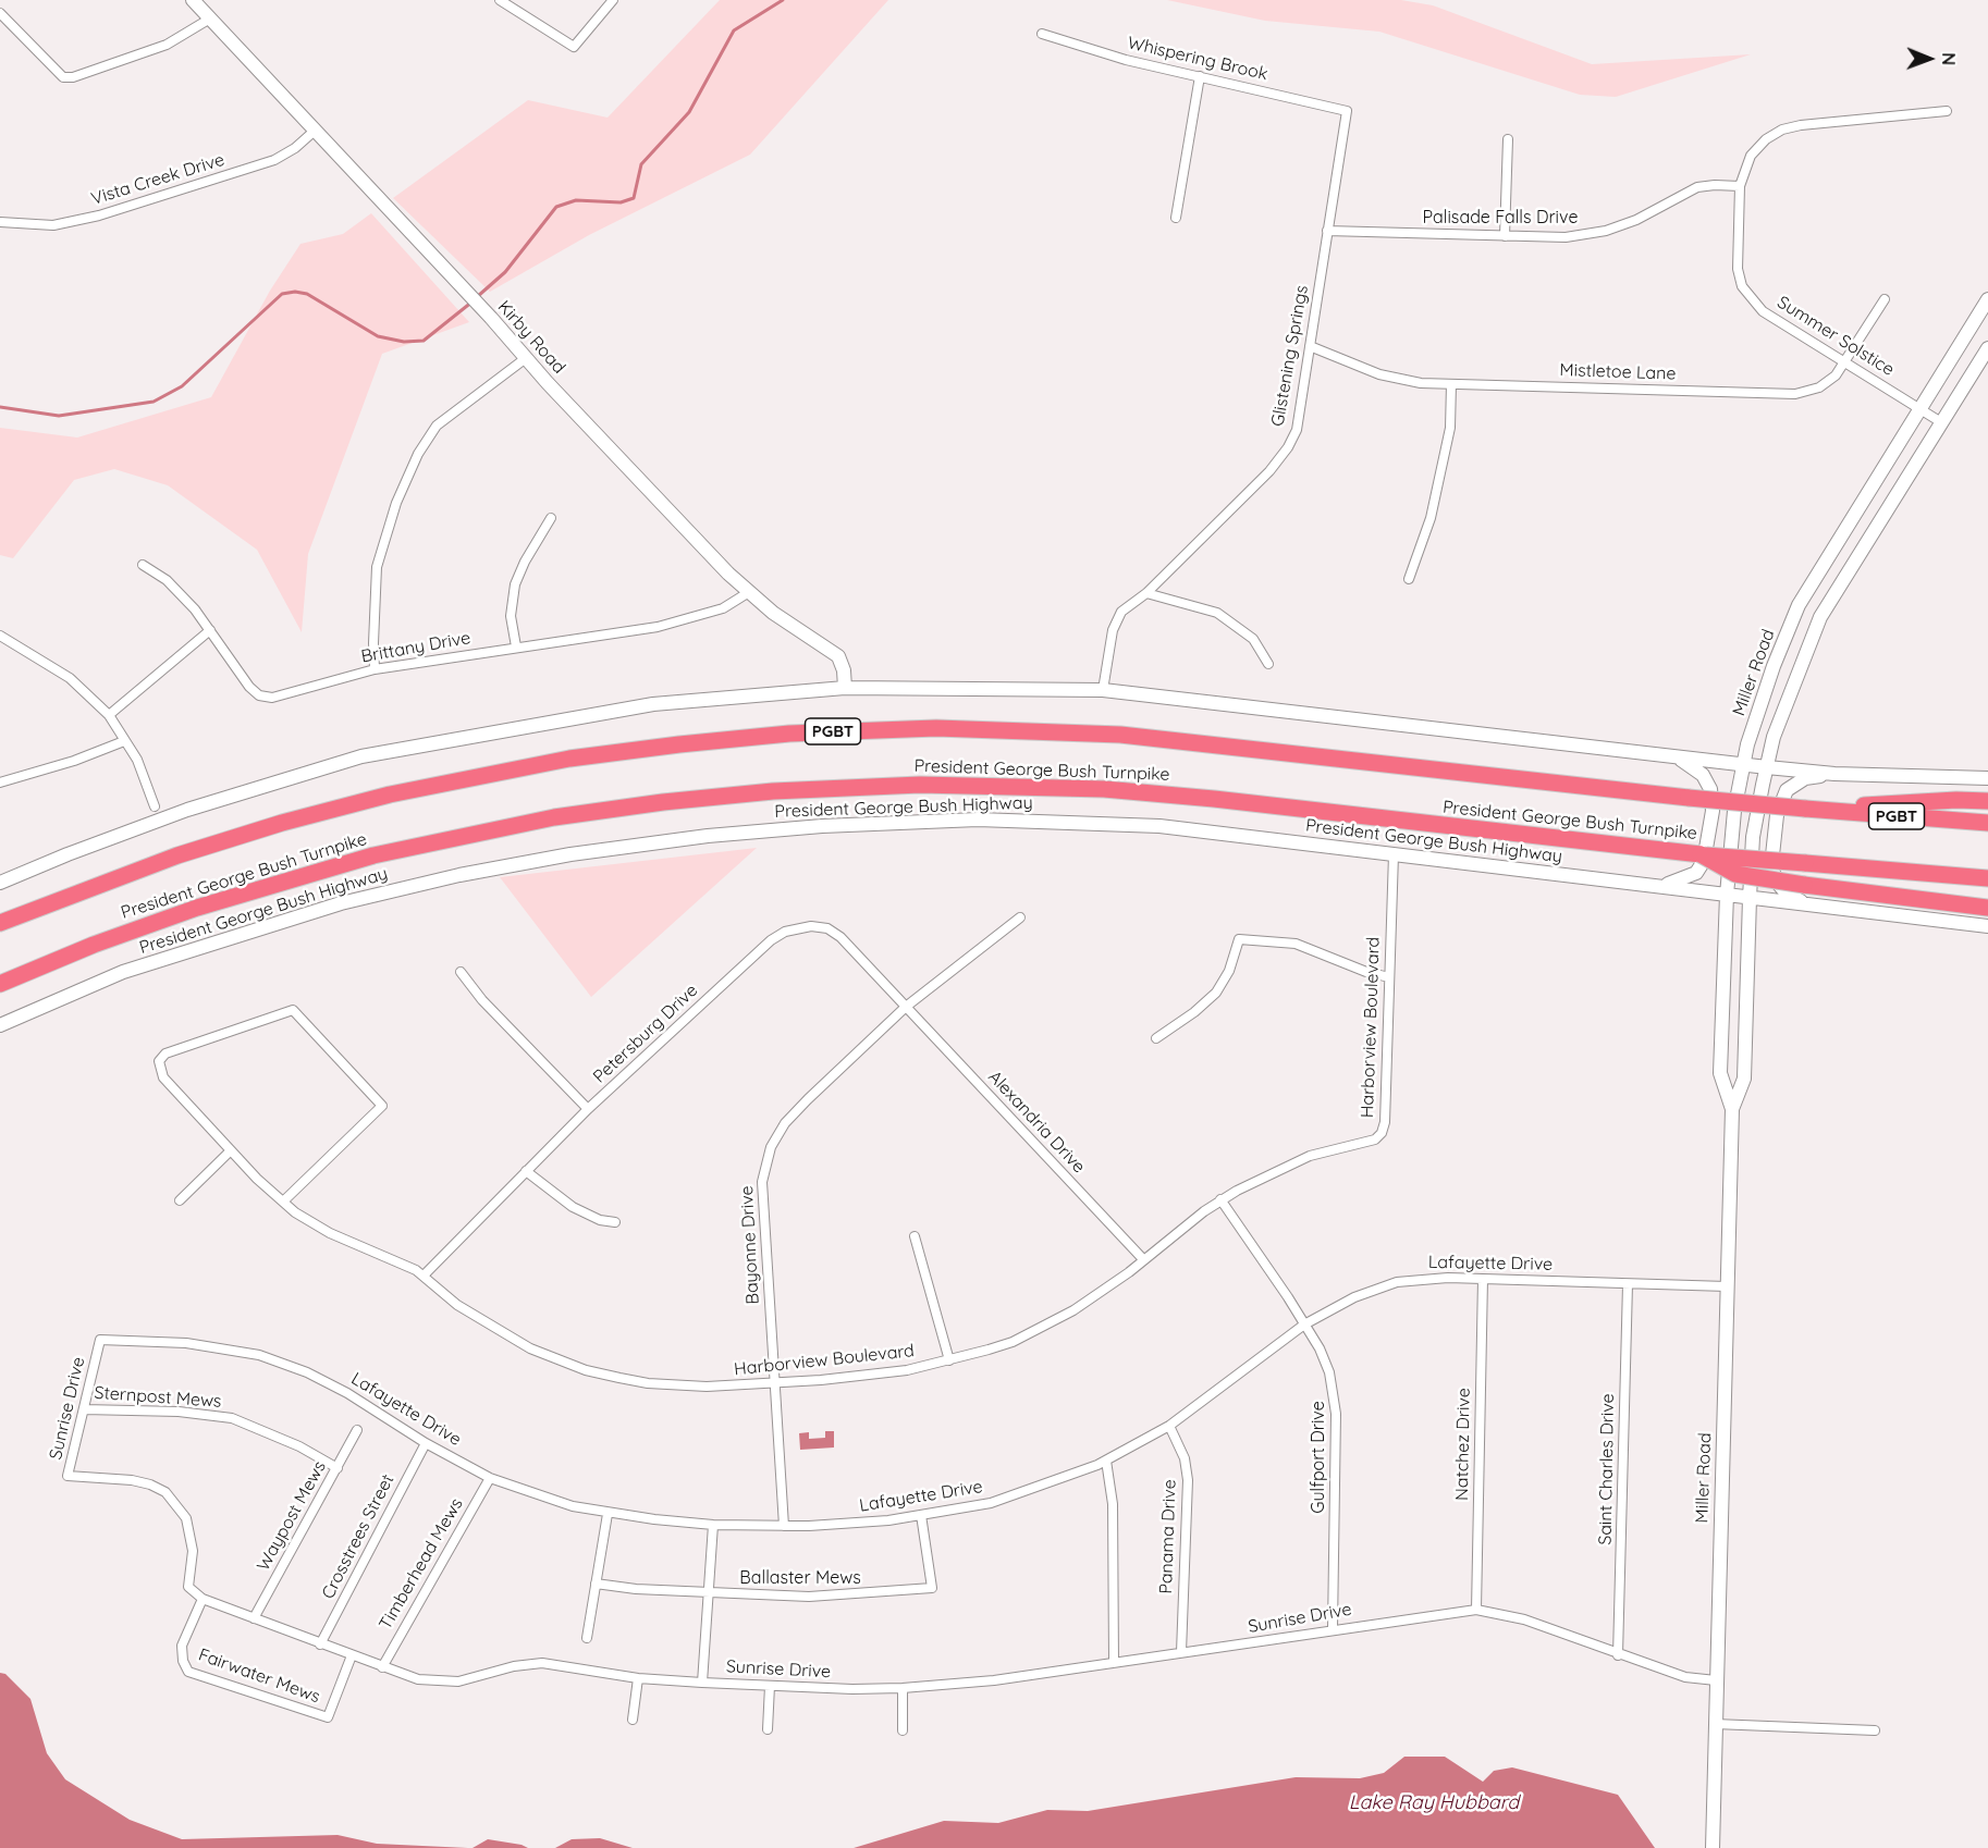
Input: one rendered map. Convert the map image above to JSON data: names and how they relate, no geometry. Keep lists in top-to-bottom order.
{
  "streets": {
    "highway": ["PGBT", "President George Bush Turnpike"],
    "main road": ["Kirby Road", "Miller Road", "President George Bush Highway"],
    "street": [
      "Whispering Brook",
      "Vista Creek Drive",
      "Palisade Falls Drive",
      "Summer Solstice",
      "Glistening Springs",
      "Mistletoe Lane",
      "Brittany Drive",
      "Harborview Boulevard",
      "Petersburg Drive",
      "Alexandria Drive",
      "Bayonne Drive",
      "Lafayette Drive",
      "Sternpost Mews",
      "Sunrise Drive",
      "Natchez Drive",
      "Gulfport Drive",
      "Saint Charles Drive",
      "Waypost Mews",
      "Crosstrees Street",
      "Panama Drive",
      "Timberhead Mews",
      "Ballaster Mews",
      "Fairwater Mews"
    ]
  },
  "crossings": [
    ["Whispering Brook", "Glistening Springs"],
    ["Vista Creek Drive", "Kirby Road"],
    ["Palisade Falls Drive", "Summer Solstice"],
    ["Palisade Falls Drive", "Glistening Springs"],
    ["Summer Solstice", "Mistletoe Lane"],
    ["Summer Solstice", "Miller Road"],
    ["Kirby Road", "Brittany Drive"],
    ["Glistening Springs", "Mistletoe Lane"],
    ["Miller Road", "President George Bush Highway"],
    ["Miller Road", "Lafayette Drive"],
    ["Miller Road", "Sunrise Drive"],
    ["President George Bush Highway", "Harborview Boulevard"],
    ["Harborview Boulevard", "Petersburg Drive"],
    ["Harborview Boulevard", "Alexandria Drive"],
    ["Harborview Boulevard", "Bayonne Drive"],
    ["Harborview Boulevard", "Gulfport Drive"],
    ["Petersburg Drive", "Alexandria Drive"],
    ["Petersburg Drive", "Bayonne Drive"],
    ["Alexandria Drive", "Bayonne Drive"],
    ["Bayonne Drive", "Lafayette Drive"],
    ["Lafayette Drive", "Sunrise Drive"],
    ["Lafayette Drive", "Natchez Drive"],
    ["Lafayette Drive", "Gulfport Drive"],
    ["Lafayette Drive", "Saint Charles Drive"],
    ["Lafayette Drive", "Crosstrees Street"],
    ["Lafayette Drive", "Panama Drive"],
    ["Lafayette Drive", "Timberhead Mews"],
    ["Lafayette Drive", "Ballaster Mews"],
    ["Sternpost Mews", "Sunrise Drive"],
    ["Sternpost Mews", "Waypost Mews"],
    ["Sunrise Drive", "Natchez Drive"],
    ["Sunrise Drive", "Gulfport Drive"],
    ["Sunrise Drive", "Saint Charles Drive"],
    ["Sunrise Drive", "Waypost Mews"],
    ["Sunrise Drive", "Crosstrees Street"],
    ["Sunrise Drive", "Panama Drive"],
    ["Sunrise Drive", "Timberhead Mews"],
    ["Sunrise Drive", "Fairwater Mews"]
  ],
  "water": ["Lake Ray Hubbard"],
  "north": "right"
}
